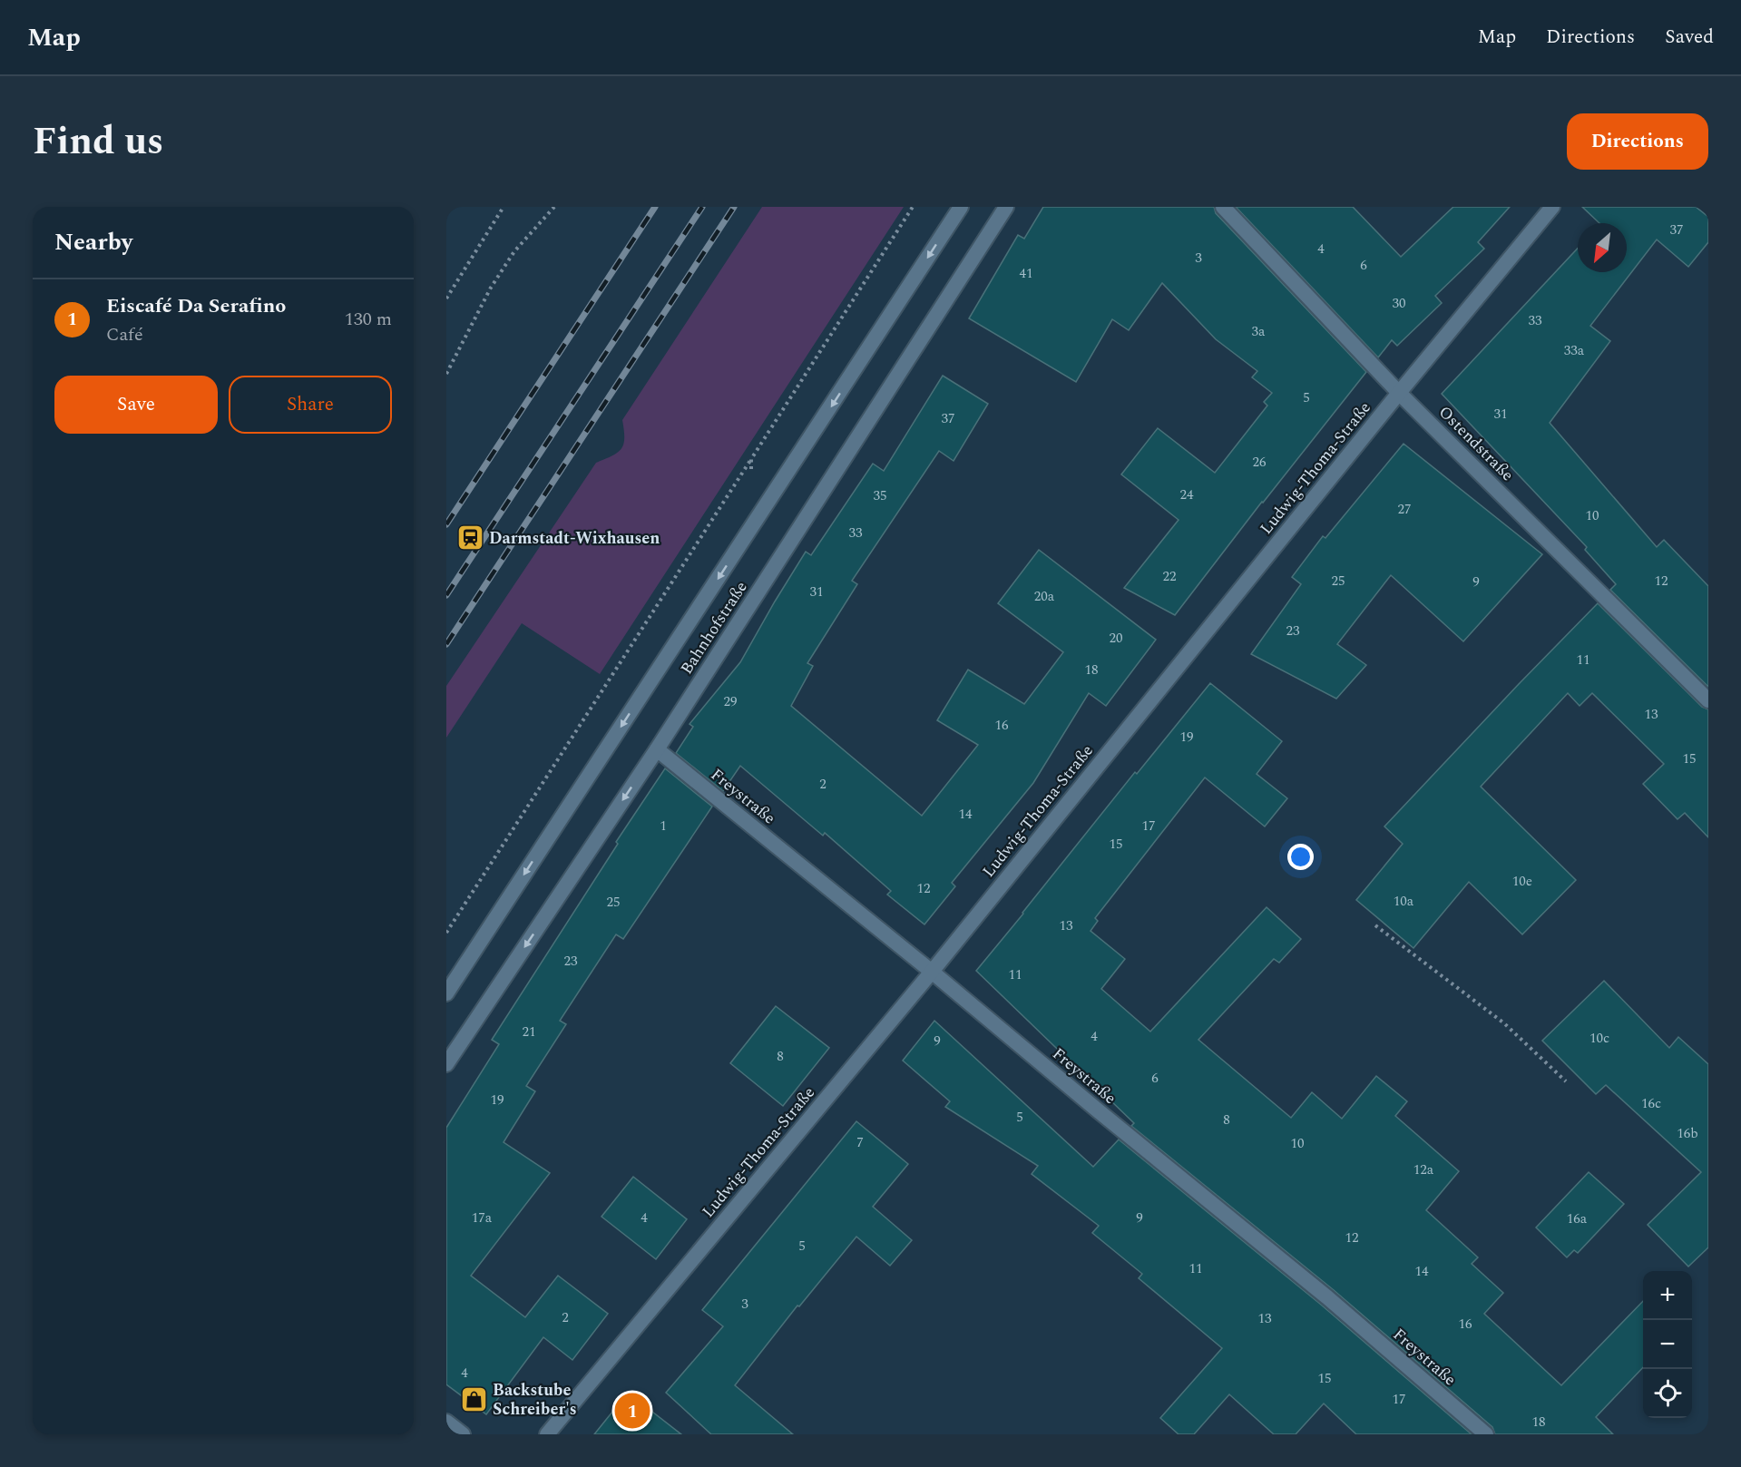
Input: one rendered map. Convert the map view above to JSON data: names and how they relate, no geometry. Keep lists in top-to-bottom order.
{
  "streets": {
    "street": [
      "Ostendstraße",
      "Ludwig-Thoma-Straße",
      "Bahnhofstraße",
      "Freystraße"
    ]
  },
  "crossings": [
    ["Ostendstraße", "Ludwig-Thoma-Straße"],
    ["Ludwig-Thoma-Straße", "Freystraße"],
    ["Bahnhofstraße", "Freystraße"]
  ],
  "places": {
    "station": ["Darmstadt-Wixhausen"],
    "shop": ["Backstube Schreiber's"]
  },
  "house_numbers": [
    "37",
    "4",
    "3",
    "6",
    "41",
    "30",
    "33",
    "3a",
    "33a",
    "5",
    "31",
    "37",
    "26",
    "24",
    "35",
    "27",
    "10",
    "33",
    "22",
    "25",
    "12",
    "9",
    "31",
    "20a",
    "23",
    "20",
    "11",
    "18",
    "29",
    "13",
    "16",
    "19",
    "15",
    "2",
    "14",
    "1",
    "17",
    "15",
    "10e",
    "12",
    "10a",
    "25",
    "13",
    "23",
    "11",
    "21",
    "4",
    "10c",
    "9",
    "8",
    "6",
    "19",
    "16c",
    "5",
    "8",
    "16b",
    "7",
    "10",
    "12a",
    "17a",
    "4",
    "9",
    "16a",
    "12",
    "5",
    "11",
    "14",
    "3",
    "2",
    "13",
    "16",
    "4",
    "15",
    "17",
    "18"
  ],
  "north": "bottom left",
  "page": {
    "header": "Map",
    "nav": ["Map", "Directions", "Saved"],
    "title": "Find us",
    "buttons": [
      "Directions",
      ["Save", "Share"]
    ],
    "heading": "Nearby",
    "list": [
      {
        "mark": "1",
        "name": "Eiscafé Da Serafino",
        "note": "Café",
        "value": "130 m"
      }
    ],
    "map_buttons": ["+", "−"],
    "pins": "1"
  }
}
